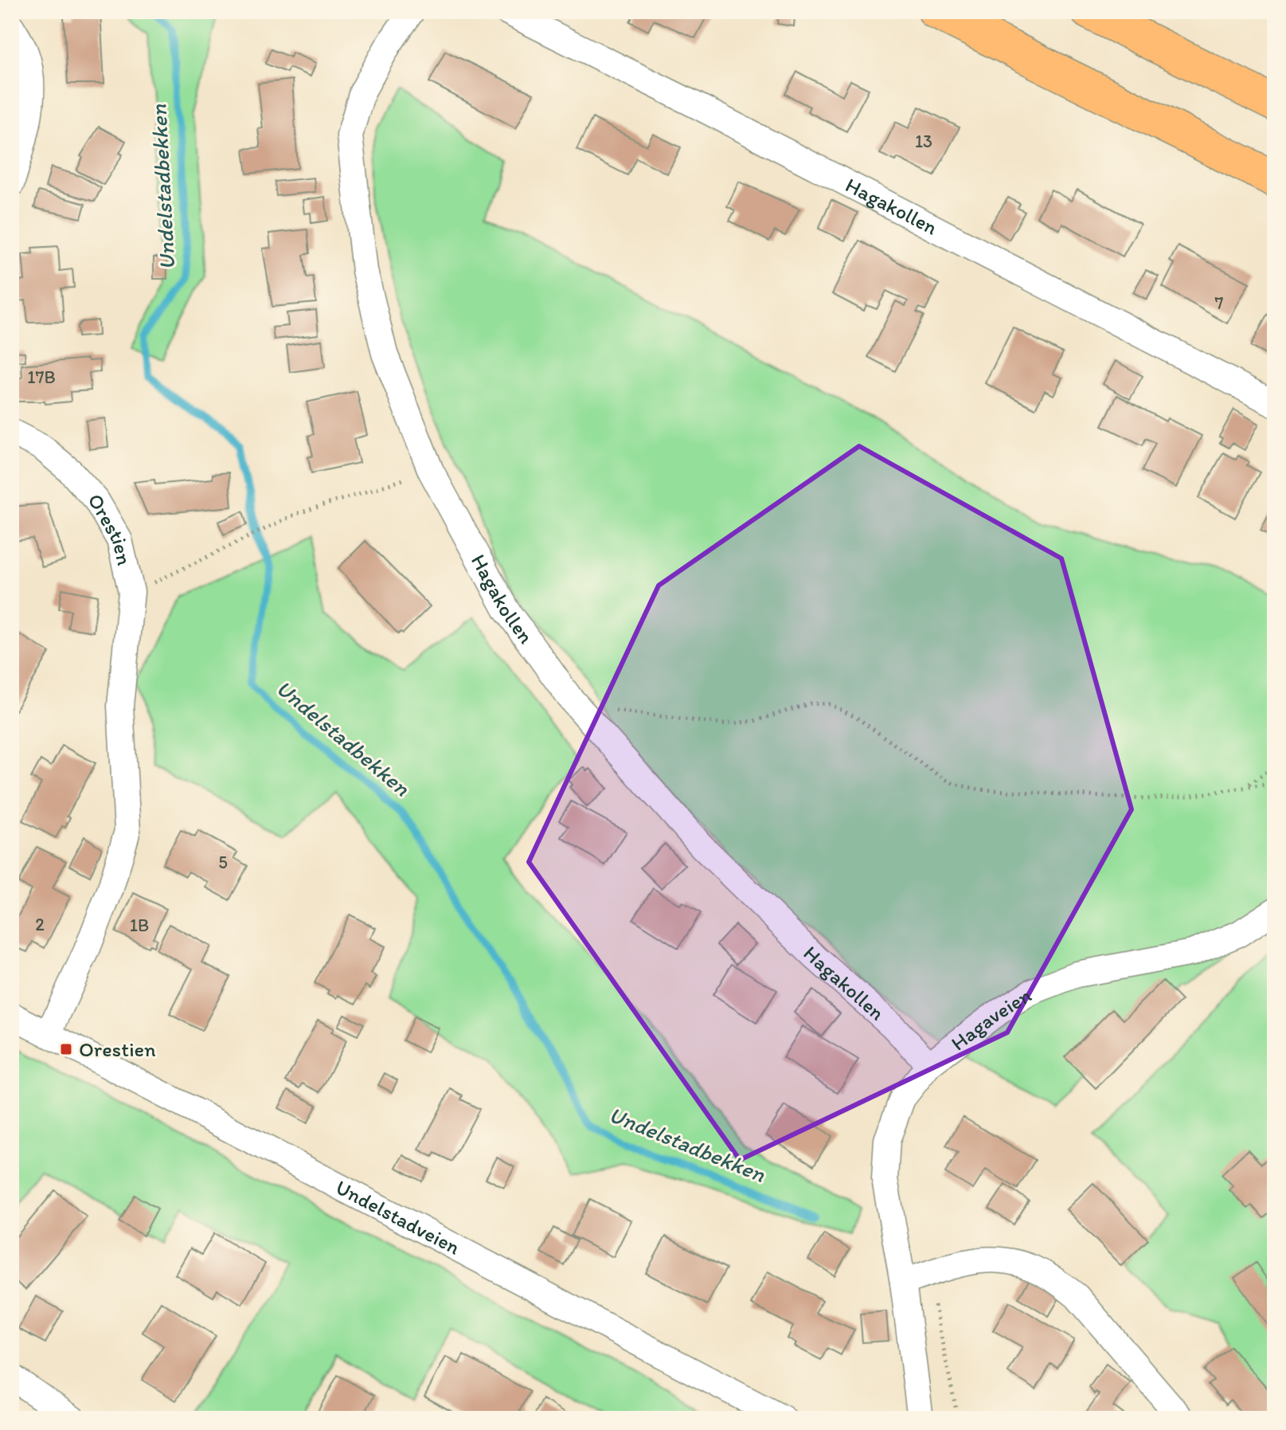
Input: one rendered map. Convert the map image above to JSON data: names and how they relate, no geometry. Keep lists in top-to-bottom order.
{
  "streets": {
    "street": [
      "Hagakollen",
      "Orestien",
      "Hagaveien",
      "Undelstadveien"
    ]
  },
  "crossings": [
    ["Hagakollen", "Hagaveien"],
    ["Orestien", "Undelstadveien"]
  ],
  "water": ["Undelstadbekken"],
  "places": {
    "transit": ["Orestien"]
  },
  "house_numbers": [
    "13",
    "7",
    "17B",
    "5",
    "2",
    "1B"
  ]
}
